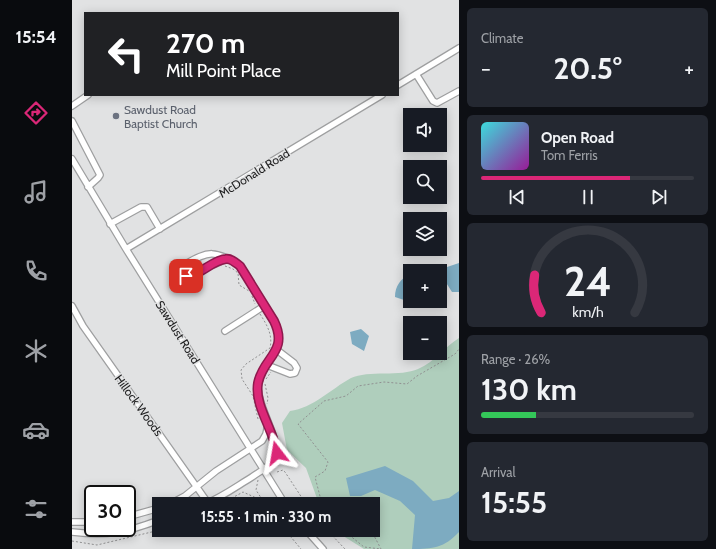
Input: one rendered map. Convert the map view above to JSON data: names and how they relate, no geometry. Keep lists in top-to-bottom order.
{
  "streets": {
    "street": ["McDonald Road", "Sawdust Road", "Hillock Woods"]
  },
  "crossings": [
    ["McDonald Road", "Sawdust Road"]
  ],
  "places": ["Sawdust Road Baptist Church"],
  "page": {
    "tabs": "15:54",
    "tile": [
      "Climate",
      ["Range · 26%", "130 km"],
      ["Arrival", "15:55"]
    ],
    "turn": ["270 m", "Mill Point Place"],
    "heat": ["−", "20.5°", "+"],
    "map_buttons": ["+", "−"],
    "song": ["Open Road", "Tom Ferris"],
    "limit": "30",
    "trip": "15:55 · 1 min · 330 m",
    "gauge": ["24", "km/h"]
  }
}
